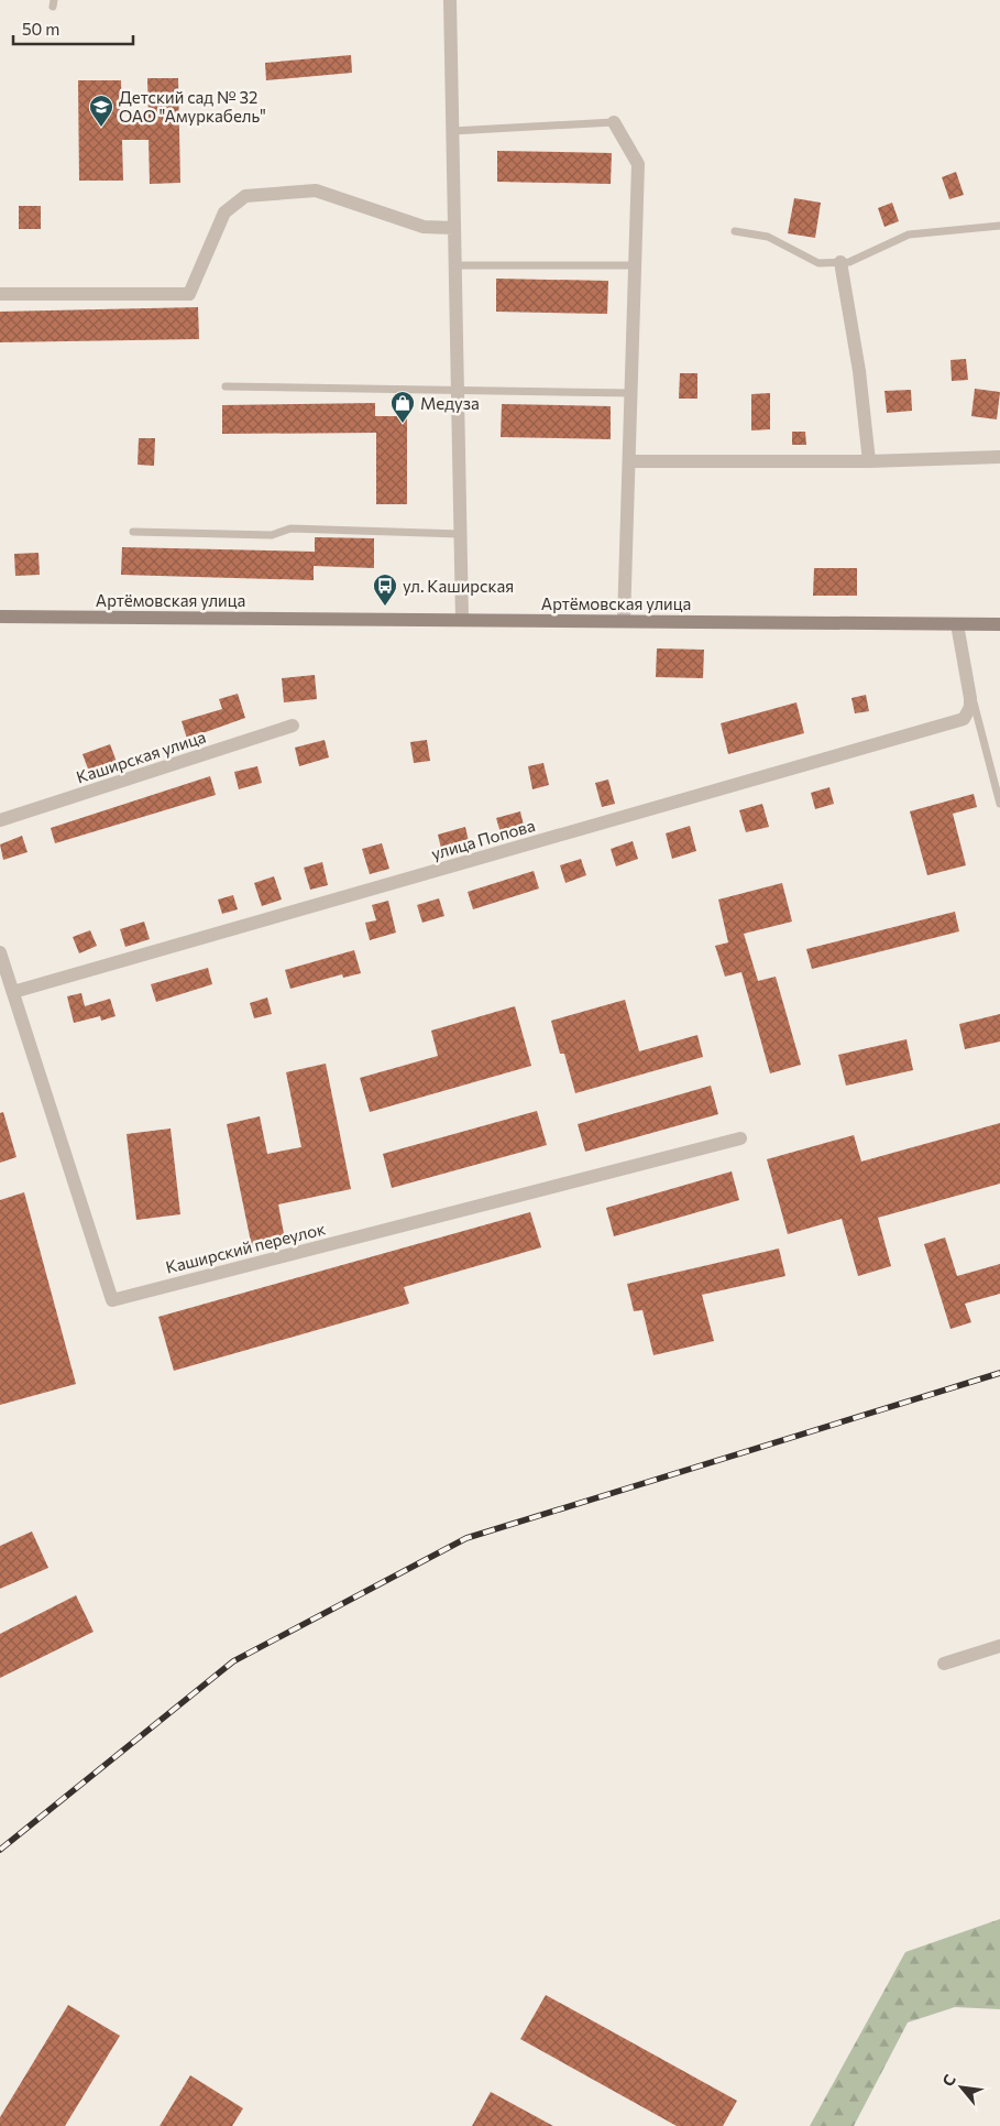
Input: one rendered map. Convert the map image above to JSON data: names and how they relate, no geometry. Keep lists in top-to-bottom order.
{
  "streets": {
    "street": [
      "Артёмовская улица",
      "Каширская улица",
      "улица Попова",
      "Каширский переулок"
    ]
  },
  "crossings": [
    ["улица Попова", "Каширский переулок"]
  ],
  "places": {
    "school or university": ["Детский сад № 32 ОАО \"Амуркабель\""],
    "shop": ["Медуза"],
    "bus stop": ["ул. Каширская"]
  },
  "scale_bar": "50 m",
  "north": "top left"
}
